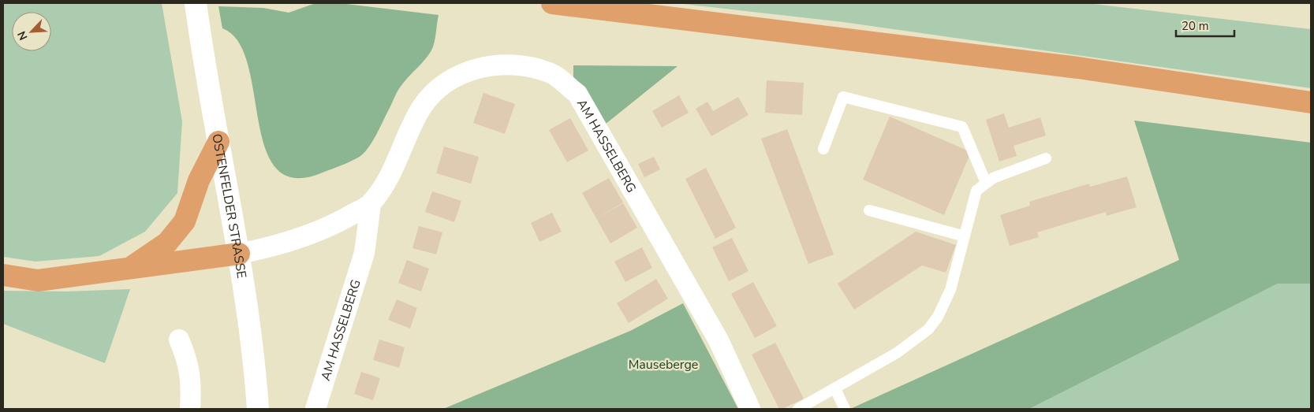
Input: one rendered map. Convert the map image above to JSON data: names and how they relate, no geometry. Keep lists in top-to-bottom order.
{
  "streets": {
    "main road": ["OSTENFELDER STRASSE"],
    "street": ["AM HASSELBERG"]
  },
  "crossings": [
    ["AM HASSELBERG", "OSTENFELDER STRASSE"]
  ],
  "parks": ["Mauseberge"],
  "scale_bar": "20 m",
  "north": "bottom left"
}
